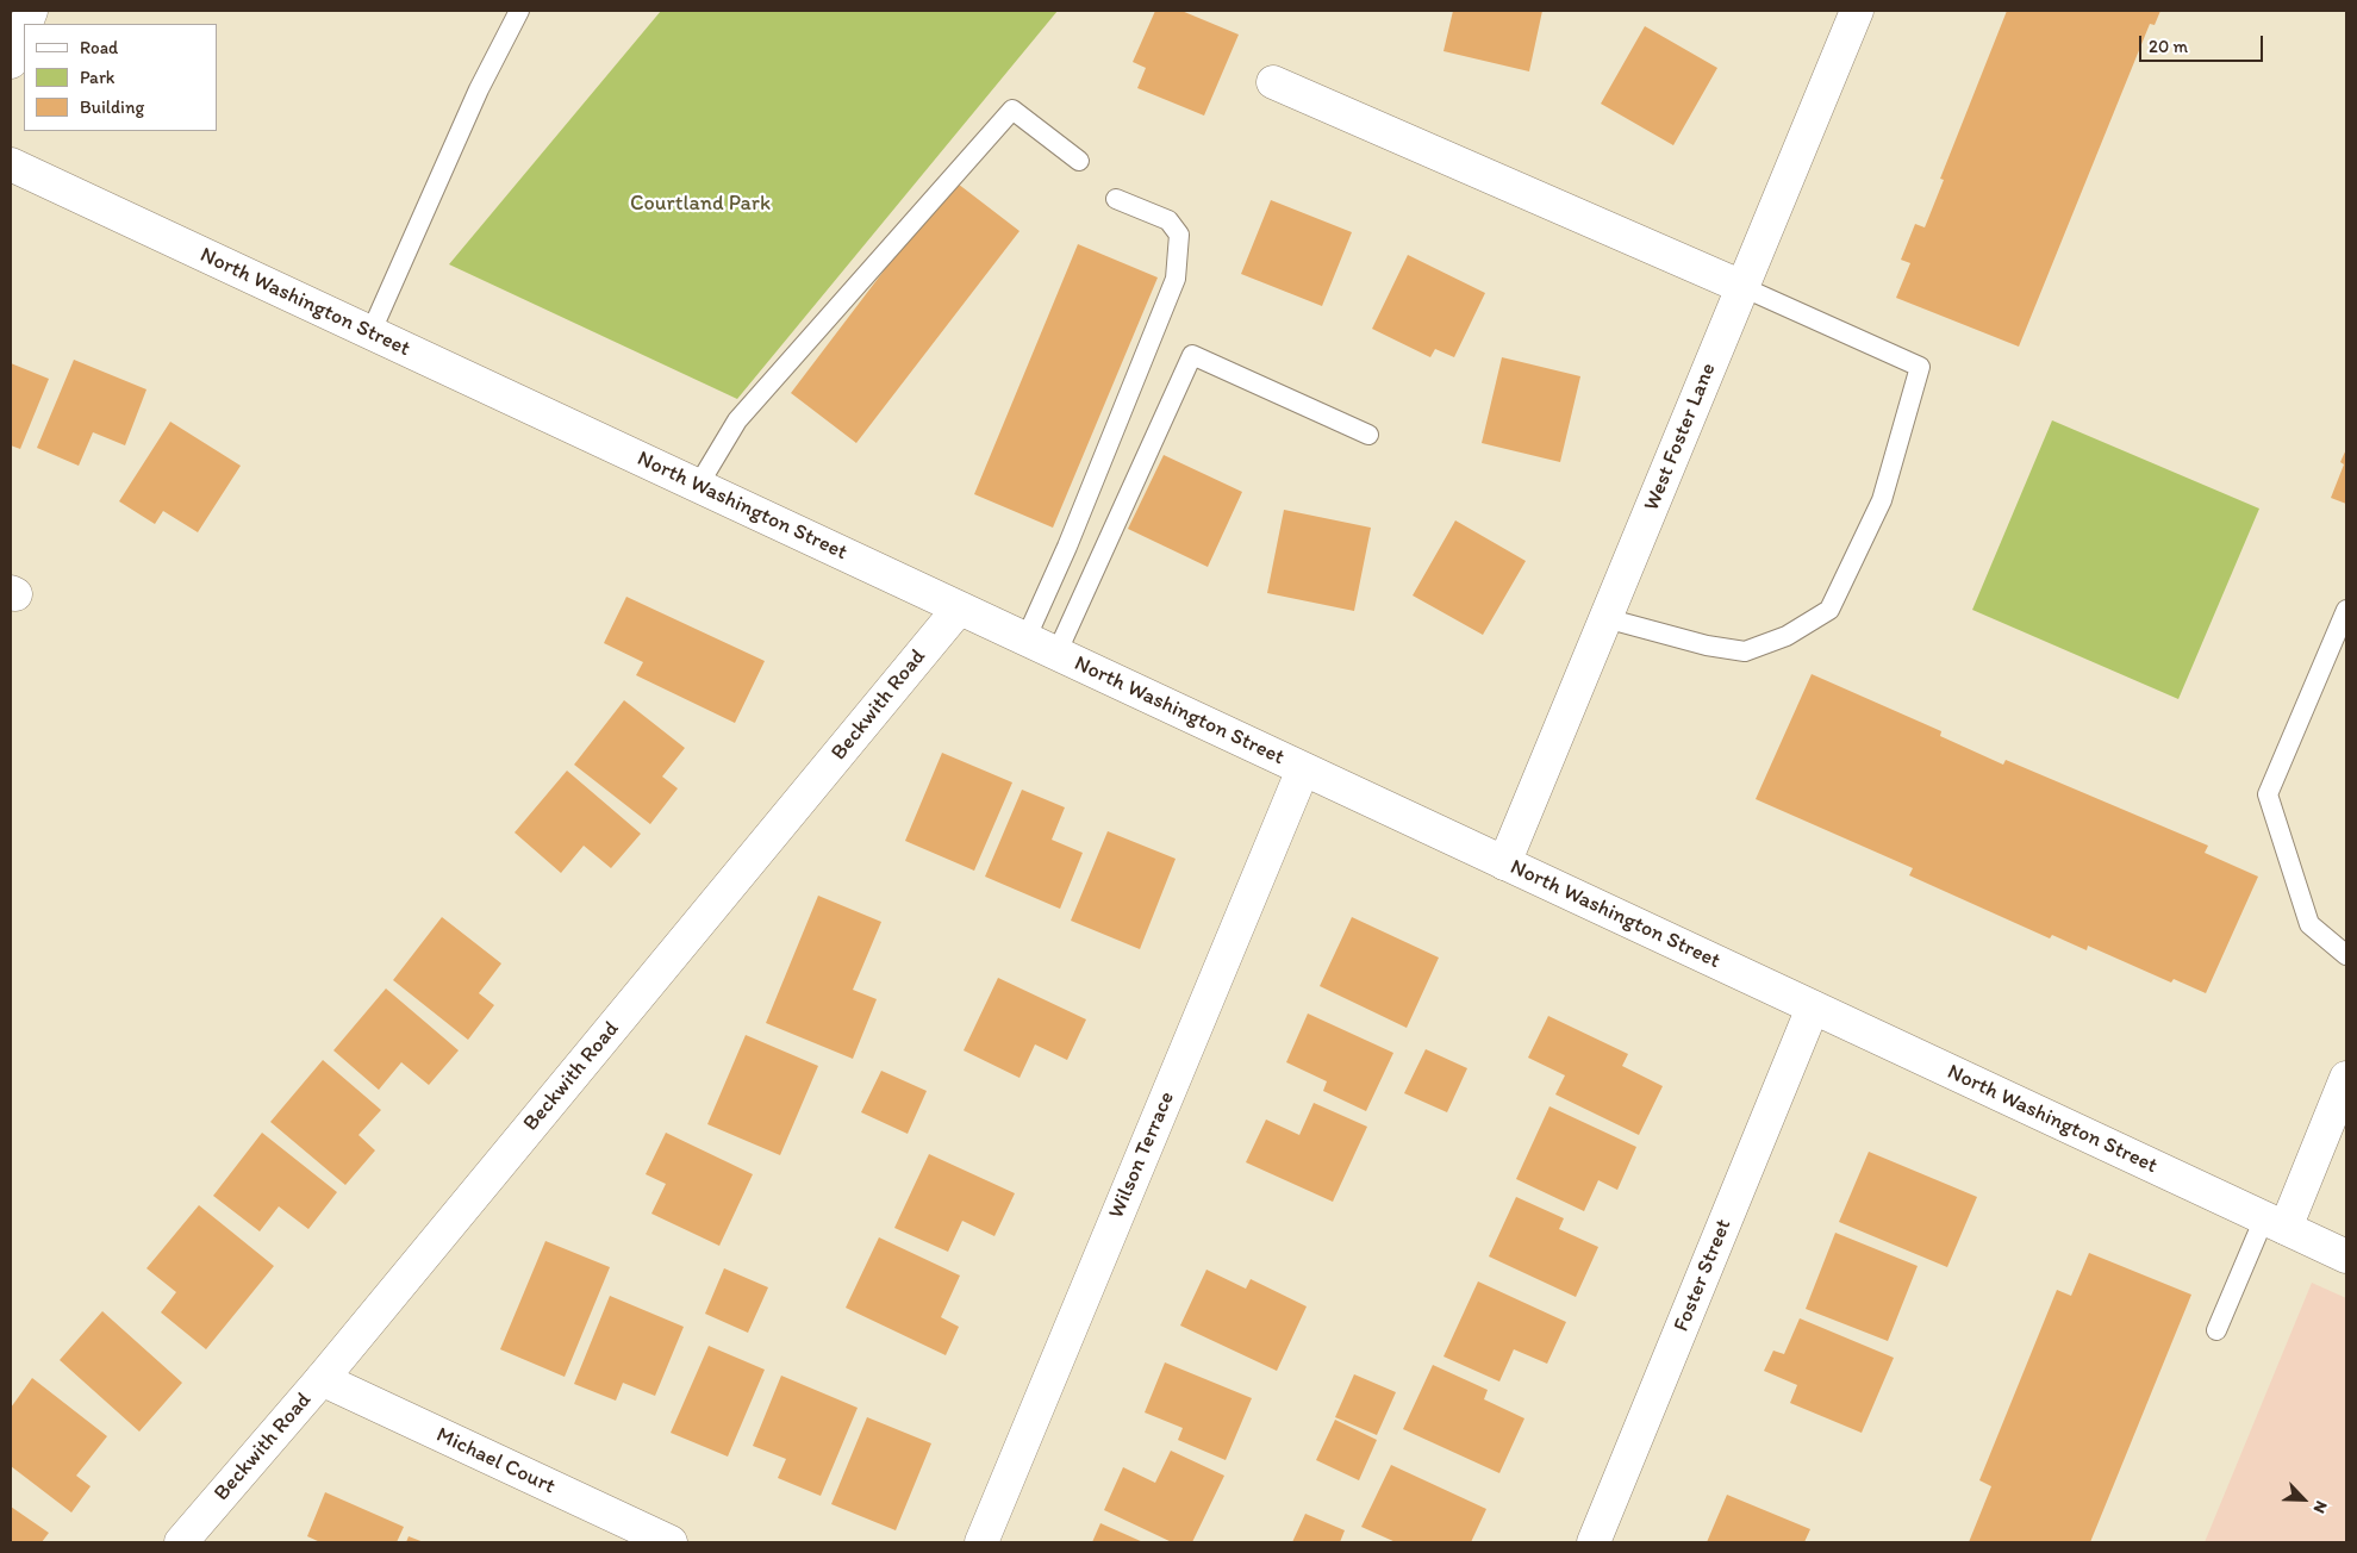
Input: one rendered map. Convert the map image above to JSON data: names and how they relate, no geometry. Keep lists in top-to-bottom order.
{
  "streets": {
    "street": [
      "North Washington Street",
      "West Foster Lane",
      "Beckwith Road",
      "Wilson Terrace",
      "Foster Street",
      "Michael Court"
    ]
  },
  "crossings": [
    ["North Washington Street", "West Foster Lane"],
    ["North Washington Street", "Beckwith Road"],
    ["North Washington Street", "Wilson Terrace"],
    ["North Washington Street", "Foster Street"],
    ["Beckwith Road", "Michael Court"]
  ],
  "parks": ["Courtland Park"],
  "legend": ["Road", "Park", "Building"],
  "scale_bar": "20 m",
  "north": "bottom right"
}
